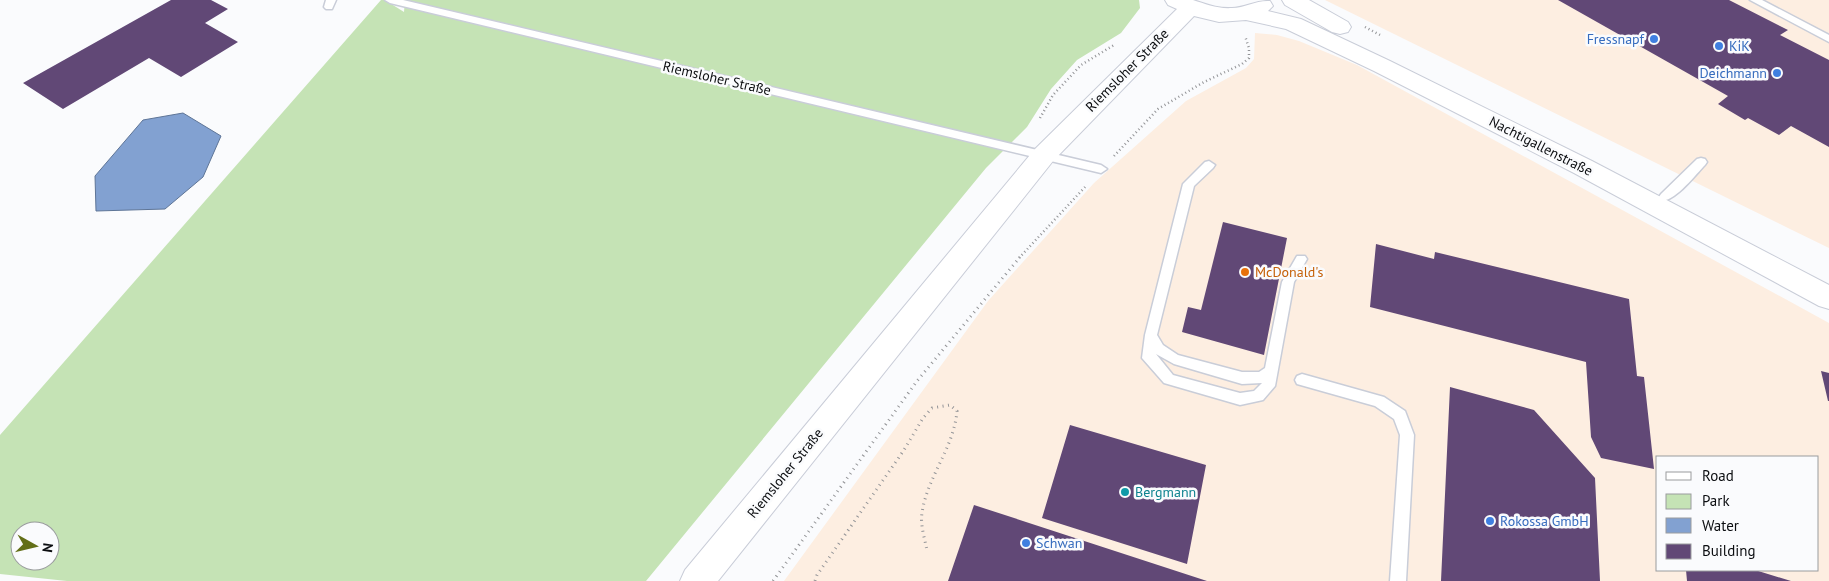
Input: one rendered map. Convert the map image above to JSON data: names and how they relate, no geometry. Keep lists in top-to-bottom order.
{
  "streets": {
    "main road": ["Riemsloher Straße", "Nachtigallenstraße"]
  },
  "places": [
    "Fressnapf",
    "KiK",
    "Deichmann",
    "McDonald's",
    "Bergmann",
    "Rokossa GmbH",
    "Schwan"
  ],
  "legend": [
    "Road",
    "Park",
    "Water",
    "Building"
  ],
  "north": "right"
}
